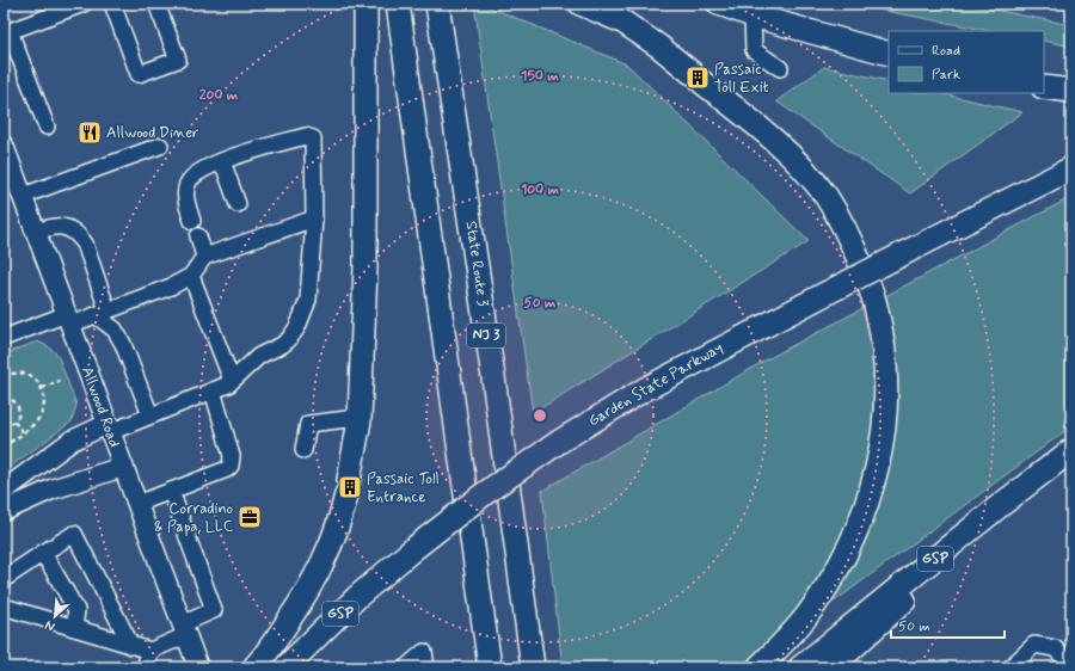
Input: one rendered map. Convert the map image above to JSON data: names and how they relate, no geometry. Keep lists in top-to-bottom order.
{
  "streets": {
    "highway": [
      "State Route 3",
      "NJ 3",
      "Garden State Parkway",
      "GSP"
    ],
    "main road": ["Allwood Road"]
  },
  "places": {
    "building": ["Passaic Toll Exit", "Passaic Toll Entrance"],
    "restaurant": ["Allwood Diner"],
    "office": ["Corradino & Papa, LLC"]
  },
  "legend": ["Road", "Park"],
  "scale_bar": "50 m",
  "north": "bottom left",
  "rings": [
    "150 m",
    "200 m",
    "100 m",
    "50 m"
  ]
}
